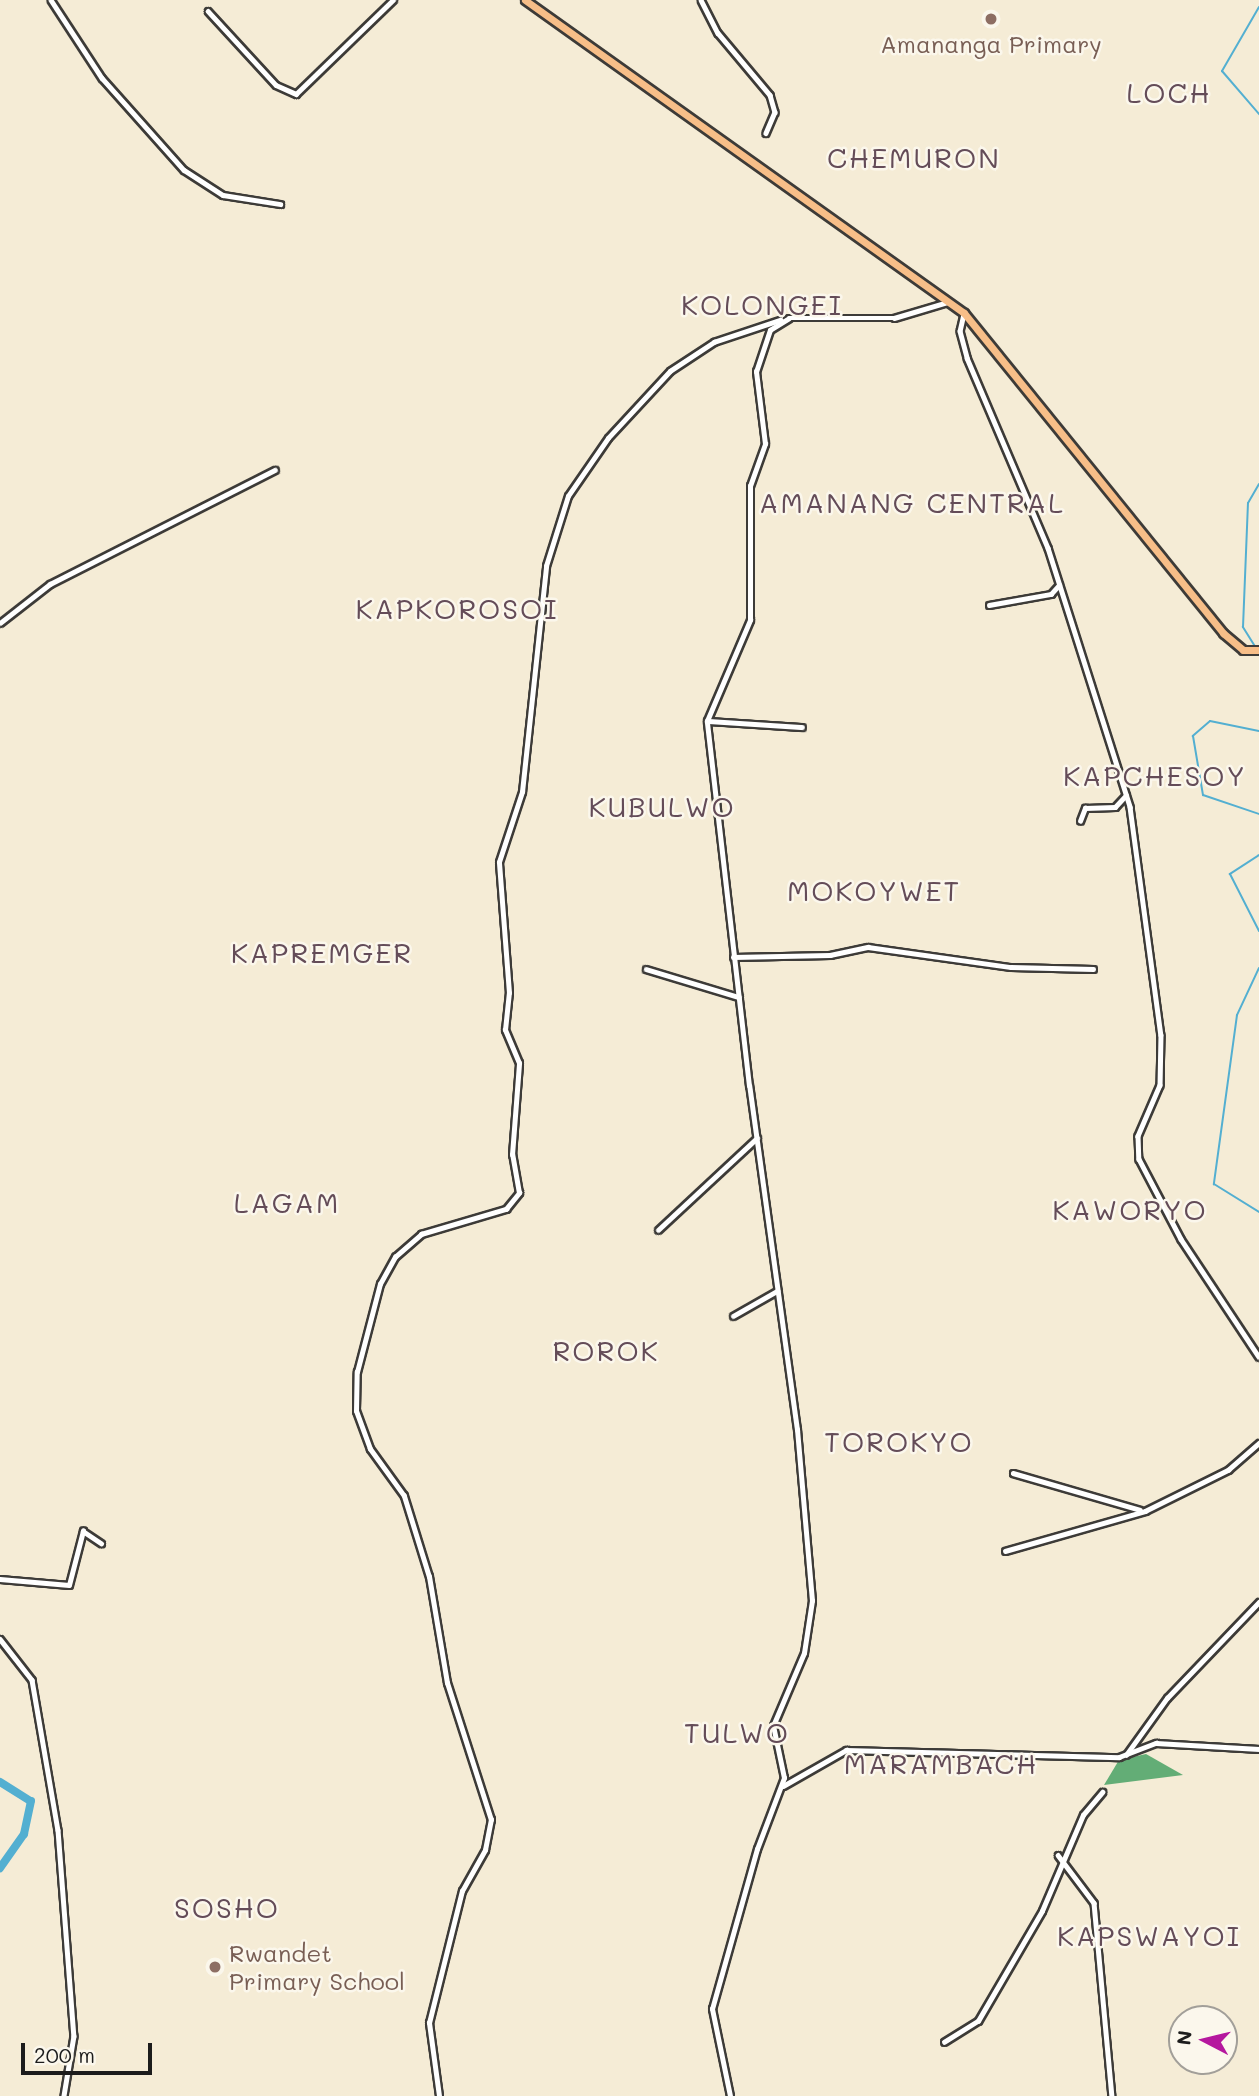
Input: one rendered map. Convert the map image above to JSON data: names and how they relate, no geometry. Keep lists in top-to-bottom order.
{
  "districts": [
    "LOCH",
    "CHEMURON",
    "KOLONGEI",
    "AMANANG CENTRAL",
    "KAPKOROSOI",
    "KAPCHESOY",
    "KUBULWO",
    "MOKOYWET",
    "KAPREMGER",
    "LAGAM",
    "KAWORYO",
    "ROROK",
    "TOROKYO",
    "TULWO",
    "MARAMBACH",
    "SOSHO",
    "KAPSWAYOI"
  ],
  "places": ["Amananga Primary", "Rwandet Primary School"],
  "scale_bar": "200 m",
  "north": "left"
}
